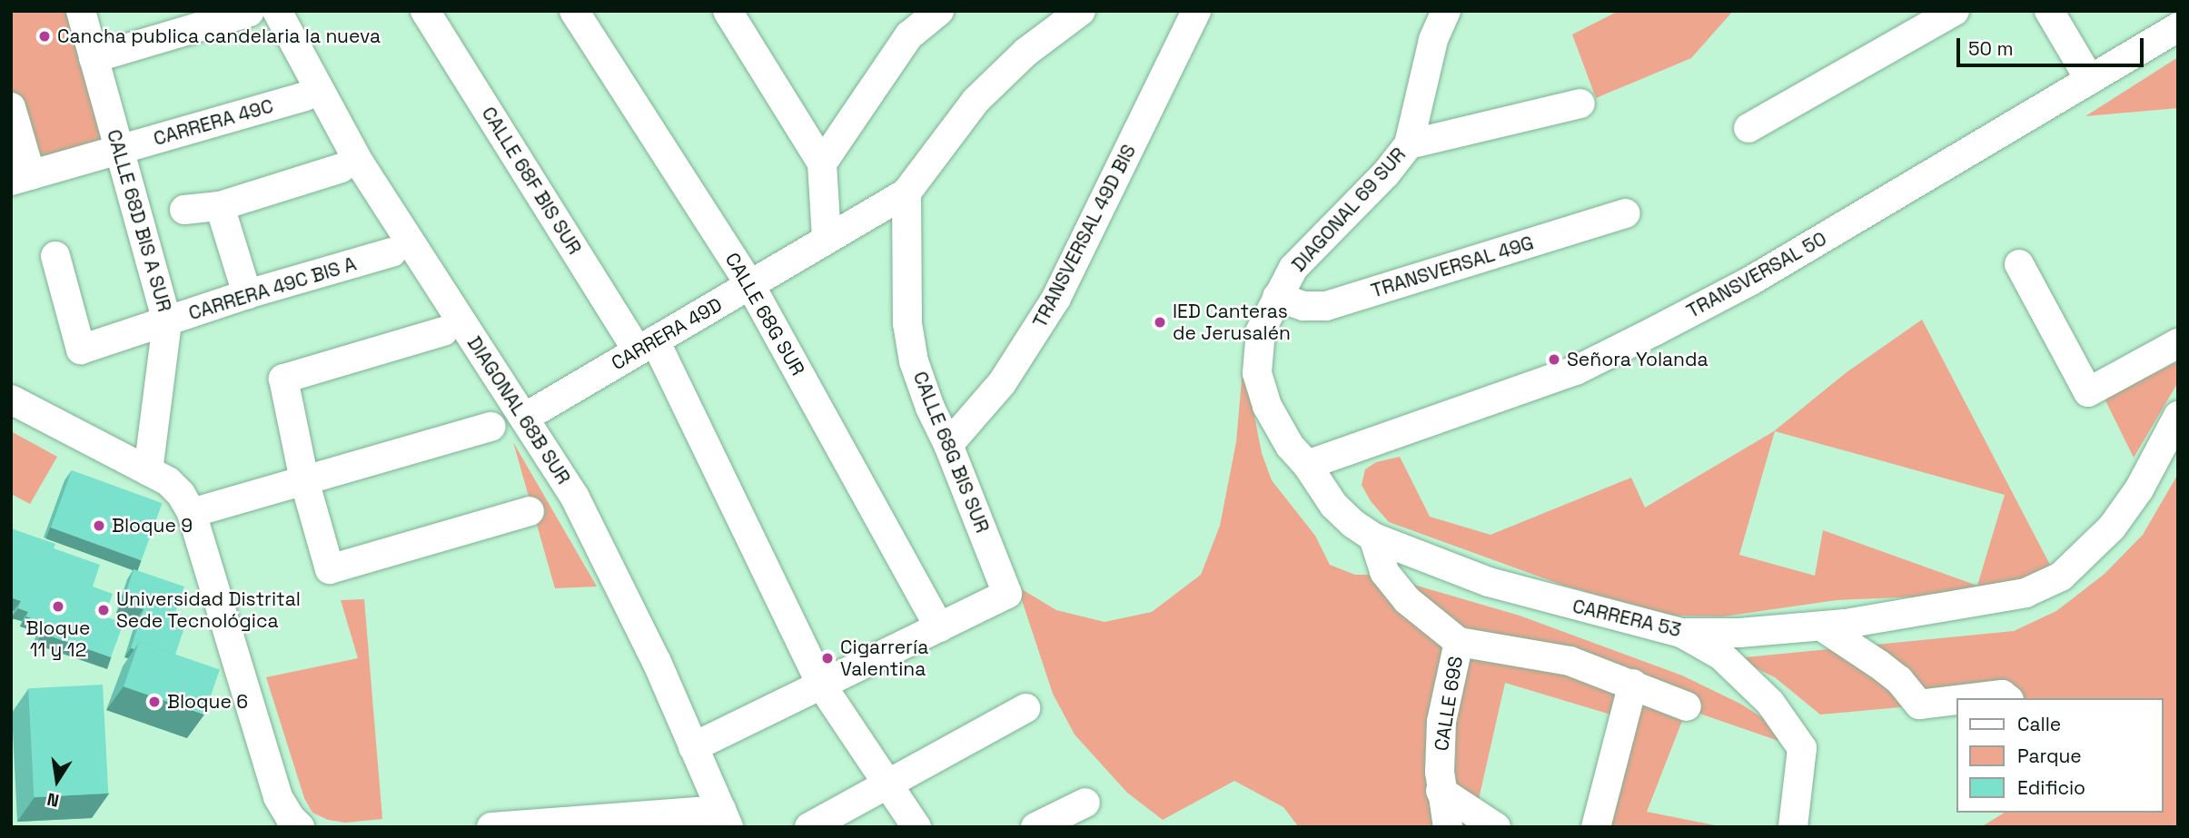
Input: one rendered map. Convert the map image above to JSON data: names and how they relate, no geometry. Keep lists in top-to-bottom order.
{
  "streets": {
    "street": [
      "CARRERA 49C",
      "CALLE 68F BIS SUR",
      "DIAGONAL 69 SUR",
      "CALLE 68D BIS A SUR",
      "TRANSVERSAL 49D BIS",
      "TRANSVERSAL 49G",
      "TRANSVERSAL 50",
      "CARRERA 49C BIS A",
      "CALLE 68G SUR",
      "CARRERA 49D",
      "DIAGONAL 68B SUR",
      "CALLE 68G BIS SUR",
      "CARRERA 53",
      "CALLE 69S"
    ]
  },
  "crossings": [
    ["CARRERA 49C", "CALLE 68D BIS A SUR"],
    ["CALLE 68F BIS SUR", "CARRERA 49D"],
    ["DIAGONAL 69 SUR", "TRANSVERSAL 49G"],
    ["DIAGONAL 69 SUR", "TRANSVERSAL 50"],
    ["DIAGONAL 69 SUR", "CARRERA 53"],
    ["CALLE 68D BIS A SUR", "CARRERA 49C BIS A"],
    ["TRANSVERSAL 49D BIS", "CALLE 68G BIS SUR"],
    ["TRANSVERSAL 50", "CARRERA 53"],
    ["CALLE 68G SUR", "CARRERA 49D"],
    ["CALLE 68G SUR", "CALLE 68G BIS SUR"],
    ["CARRERA 49D", "DIAGONAL 68B SUR"],
    ["CARRERA 49D", "CALLE 68G BIS SUR"],
    ["CARRERA 53", "CALLE 69S"]
  ],
  "places": [
    "Cancha publica candelaria la nueva",
    "IED Canteras de Jerusalén",
    "Señora Yolanda",
    "Bloque 9",
    "Bloque 11 y 12",
    "Universidad Distrital Sede Tecnológica",
    "Cigarrería Valentina",
    "Bloque 6"
  ],
  "legend": ["Calle", "Parque", "Edificio"],
  "scale_bar": "50 m",
  "north": "bottom"
}
